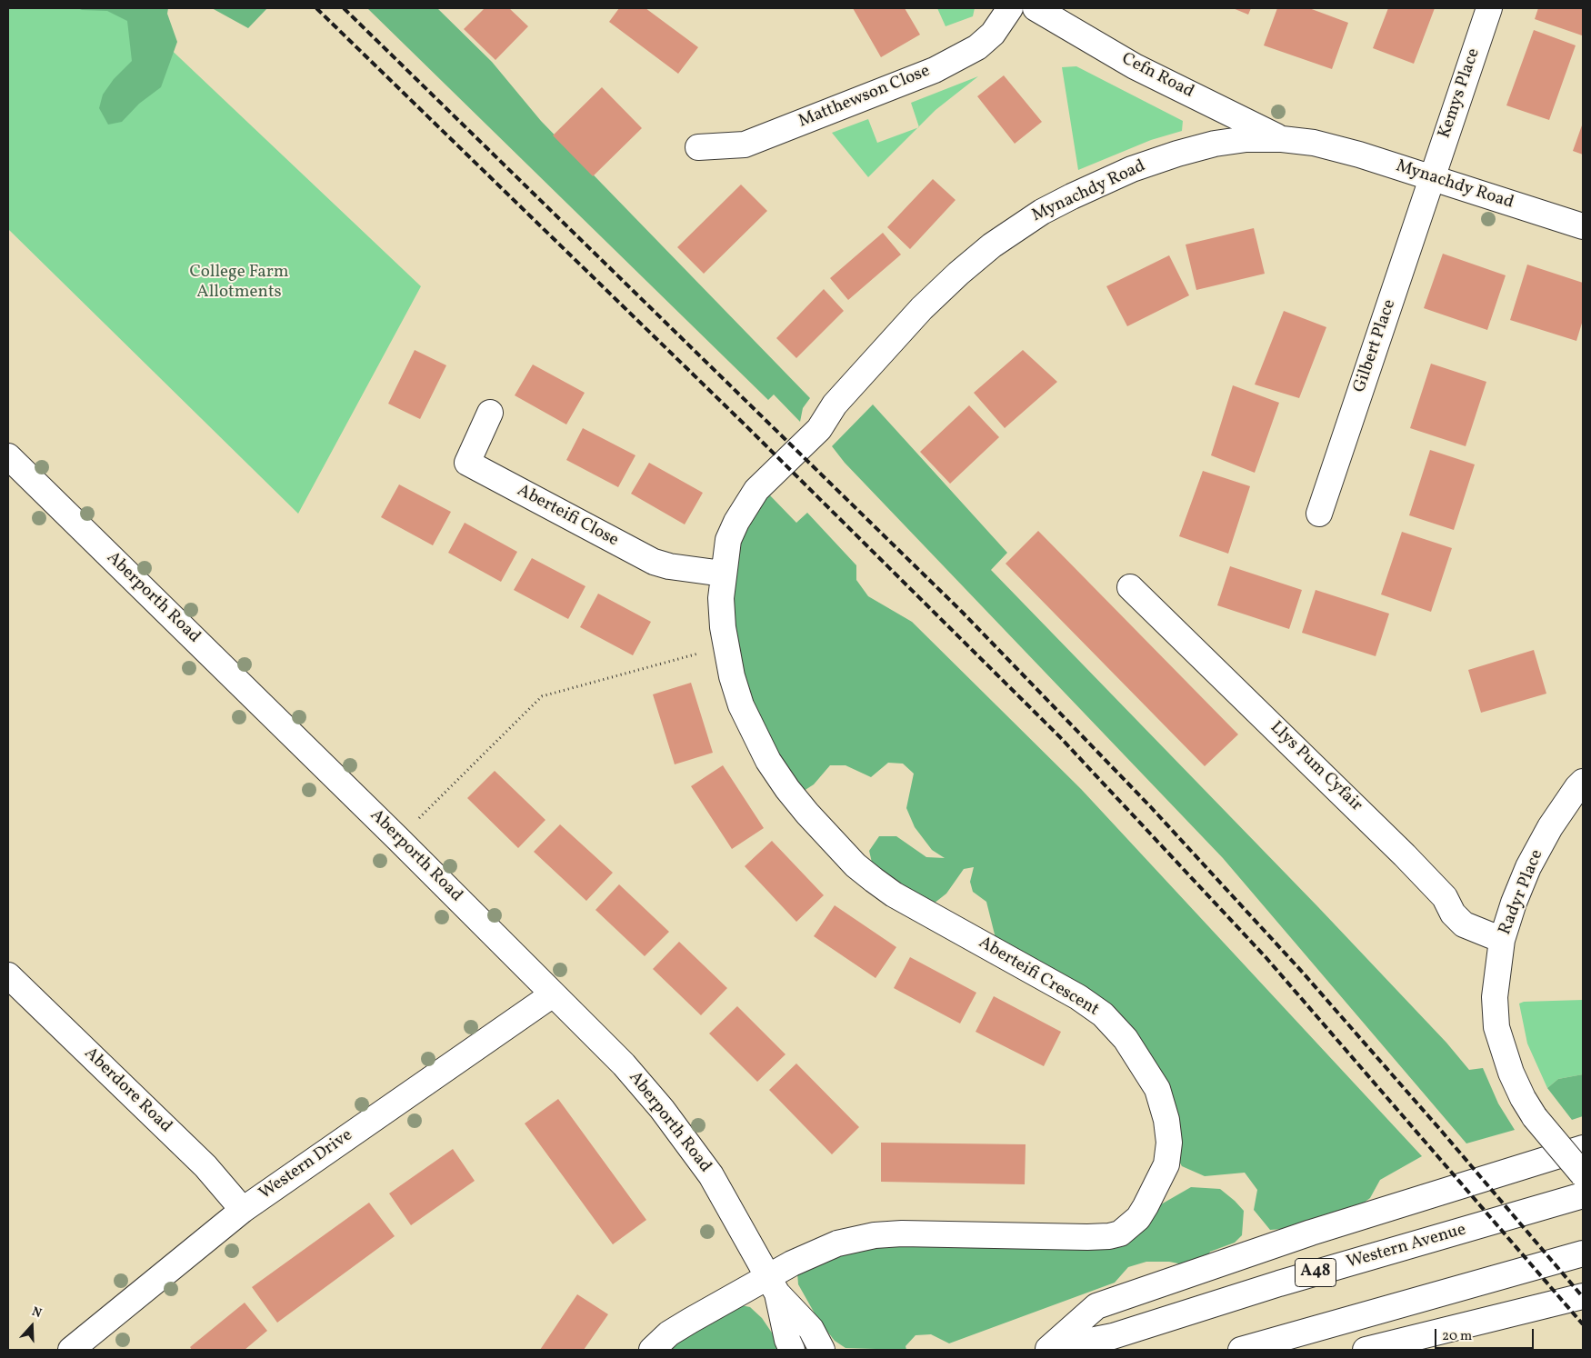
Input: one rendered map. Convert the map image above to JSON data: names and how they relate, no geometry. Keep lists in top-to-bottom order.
{
  "streets": {
    "main road": [
      "Cefn Road",
      "Kemys Place",
      "Matthewson Close",
      "Mynachdy Road",
      "Gilbert Place",
      "Aberteifi Close",
      "Aberporth Road",
      "Llys Pum Cyfair",
      "Radyr Place",
      "Aberteifi Crescent",
      "Aberdore Road",
      "Western Drive",
      "Western Avenue",
      "A48"
    ]
  },
  "crossings": [
    ["Cefn Road", "Mynachdy Road"],
    ["Kemys Place", "Mynachdy Road"],
    ["Kemys Place", "Gilbert Place"],
    ["Mynachdy Road", "Gilbert Place"],
    ["Mynachdy Road", "Aberteifi Close"],
    ["Mynachdy Road", "Aberteifi Crescent"],
    ["Aberteifi Close", "Aberteifi Crescent"],
    ["Aberporth Road", "Aberteifi Crescent"],
    ["Aberporth Road", "Western Drive"],
    ["Llys Pum Cyfair", "Radyr Place"],
    ["Aberdore Road", "Western Drive"]
  ],
  "parks": ["College Farm Allotments"],
  "scale_bar": "20 m",
  "north": "top"
}
